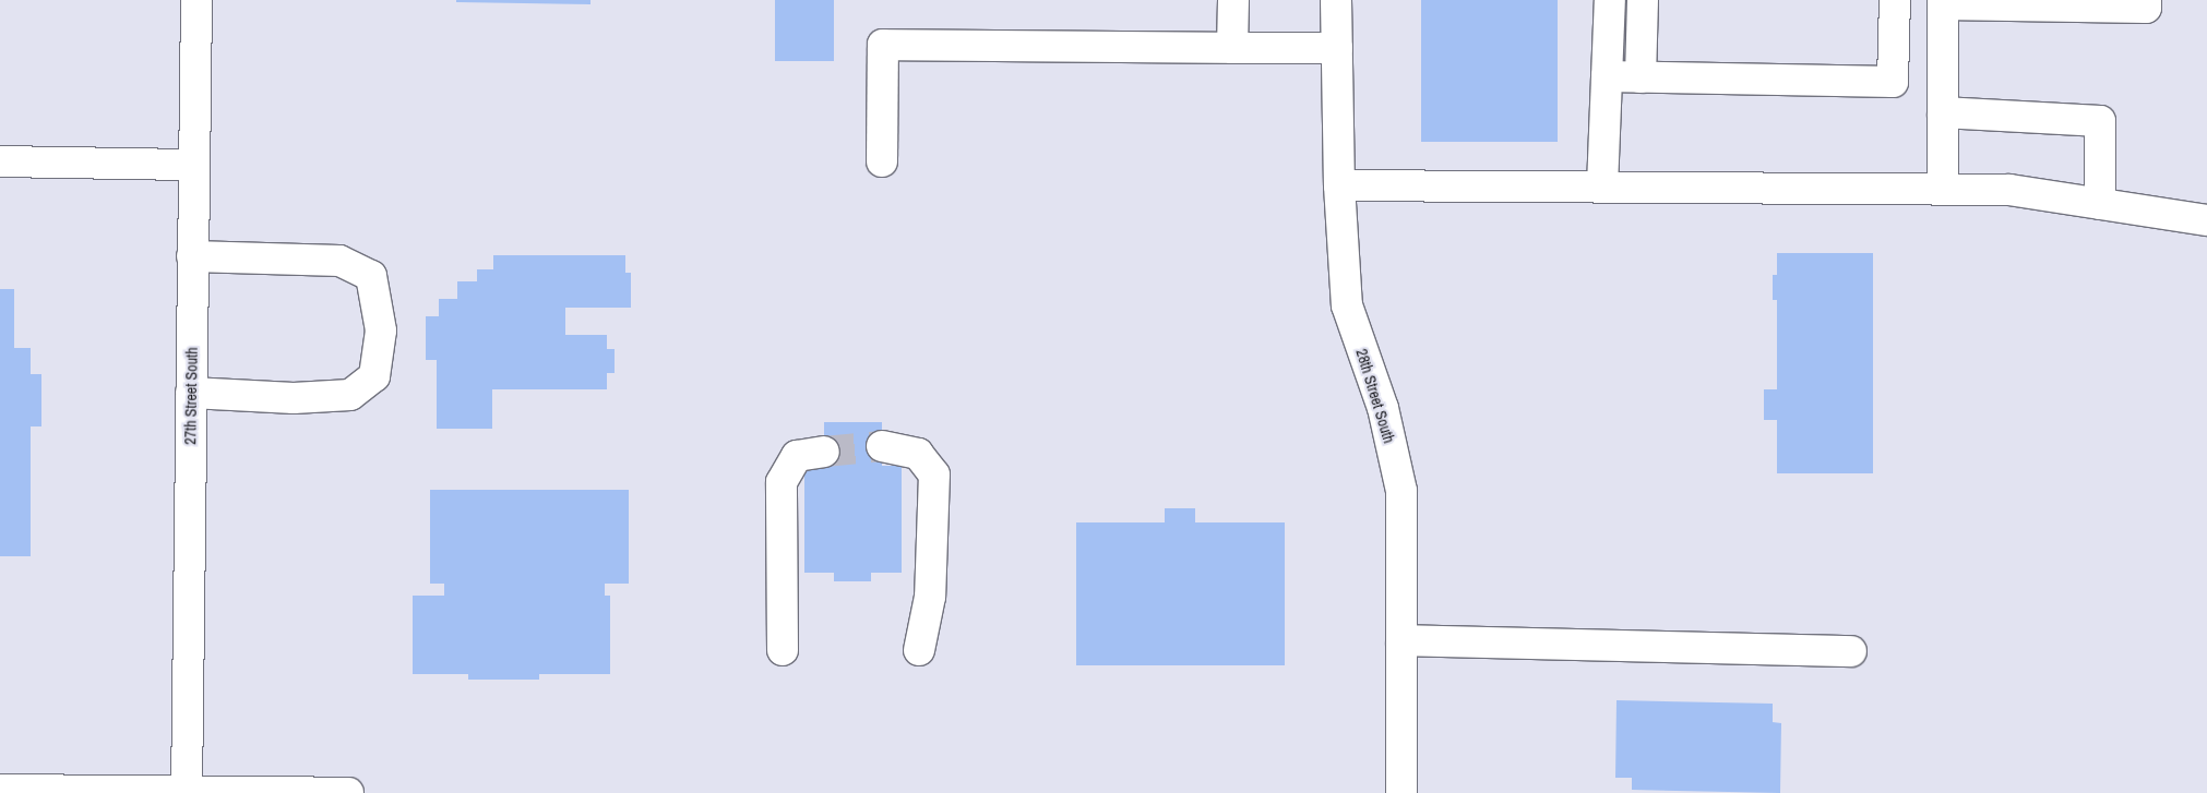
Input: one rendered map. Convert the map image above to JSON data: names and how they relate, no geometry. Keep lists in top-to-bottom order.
{
  "streets": {
    "street": ["27th Street South", "28th Street South"]
  }
}
